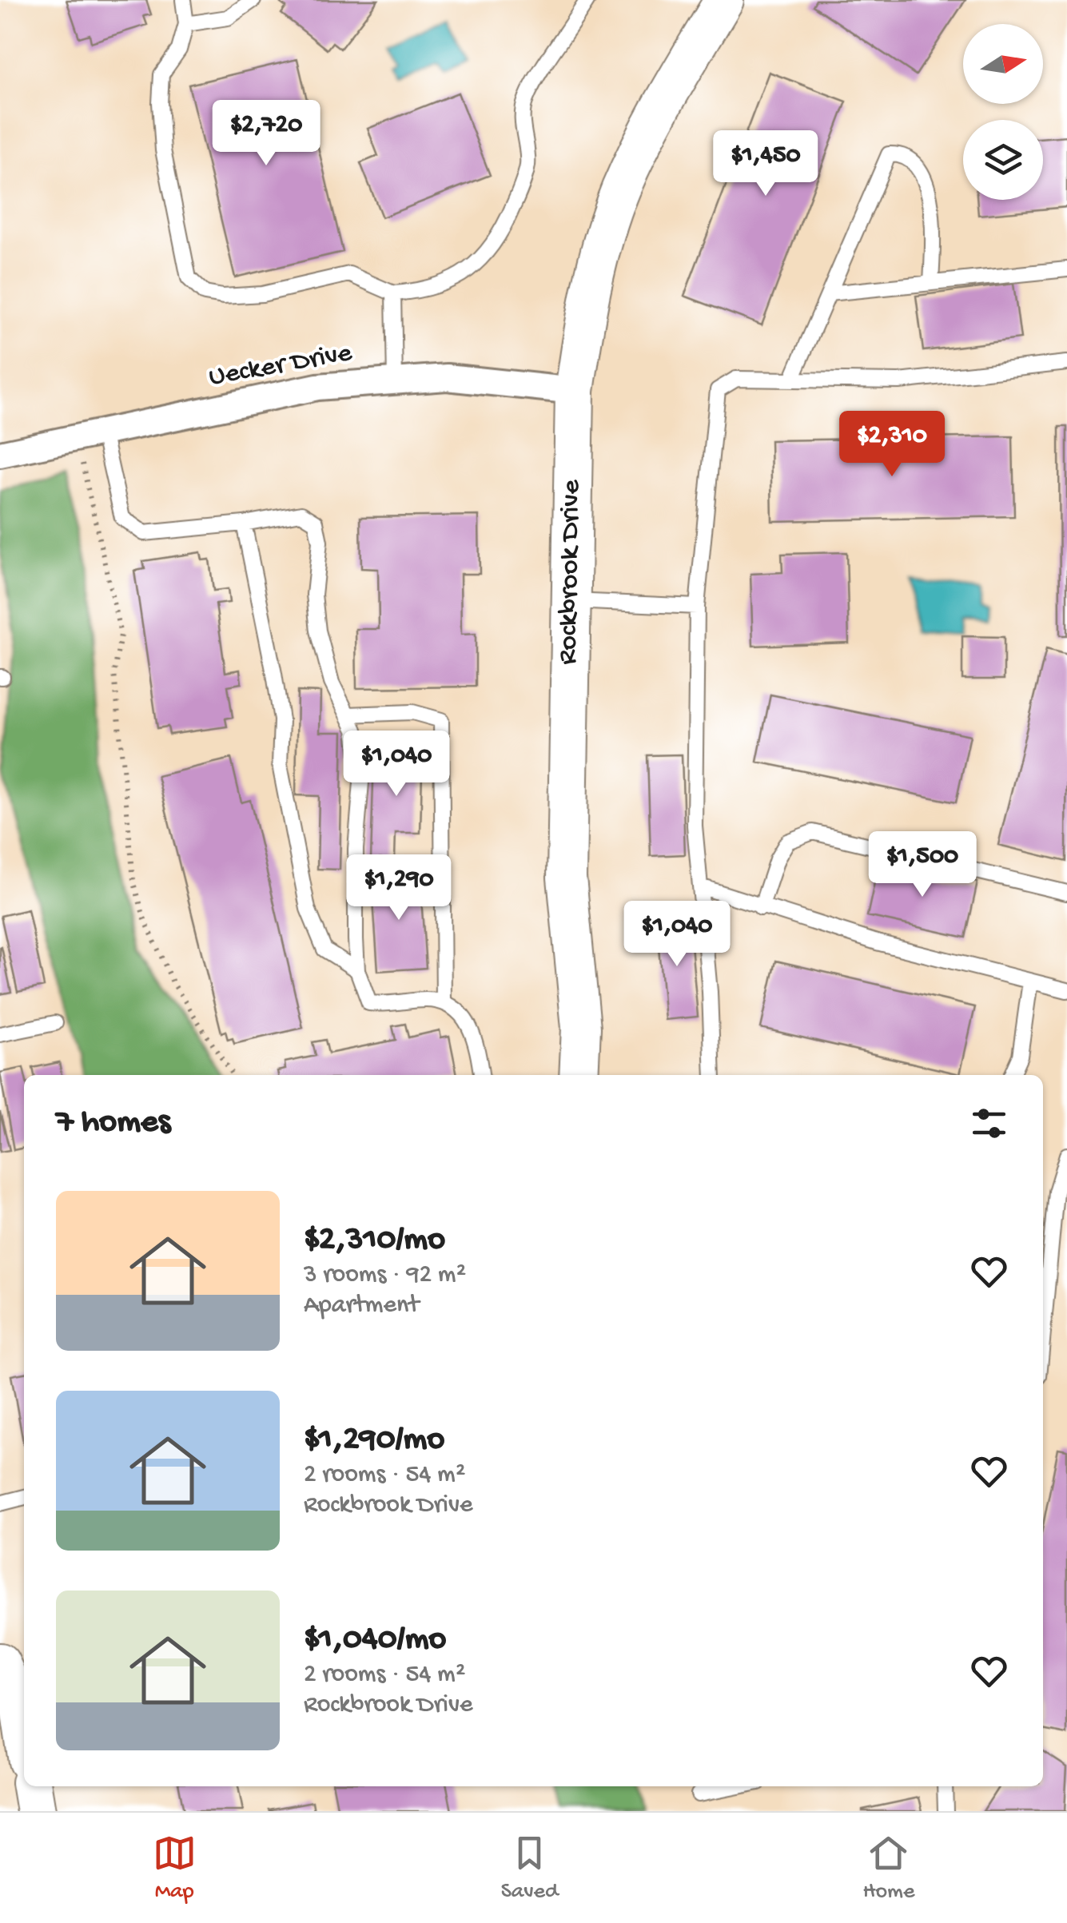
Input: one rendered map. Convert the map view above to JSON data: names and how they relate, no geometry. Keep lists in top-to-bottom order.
{
  "streets": {
    "street": ["Uecker Drive", "Rockbrook Drive"]
  },
  "crossings": [
    ["Uecker Drive", "Rockbrook Drive"]
  ],
  "north": "right",
  "page": {
    "price": [
      "$2,720",
      "$1,450",
      "$2,310",
      "$1,040",
      "$1,500",
      "$1,290",
      "$1,040"
    ],
    "heading": "7 homes",
    "list": [
      {
        "name": "$2,310/mo",
        "note": "3 rooms · 92 m² · Apartment"
      },
      {
        "name": "$1,290/mo",
        "note": "2 rooms · 54 m² · Rockbrook Drive"
      },
      {
        "name": "$1,040/mo",
        "note": "2 rooms · 54 m² · Rockbrook Drive"
      }
    ],
    "tabs": ["Map", "Saved", "Home"]
  }
}
